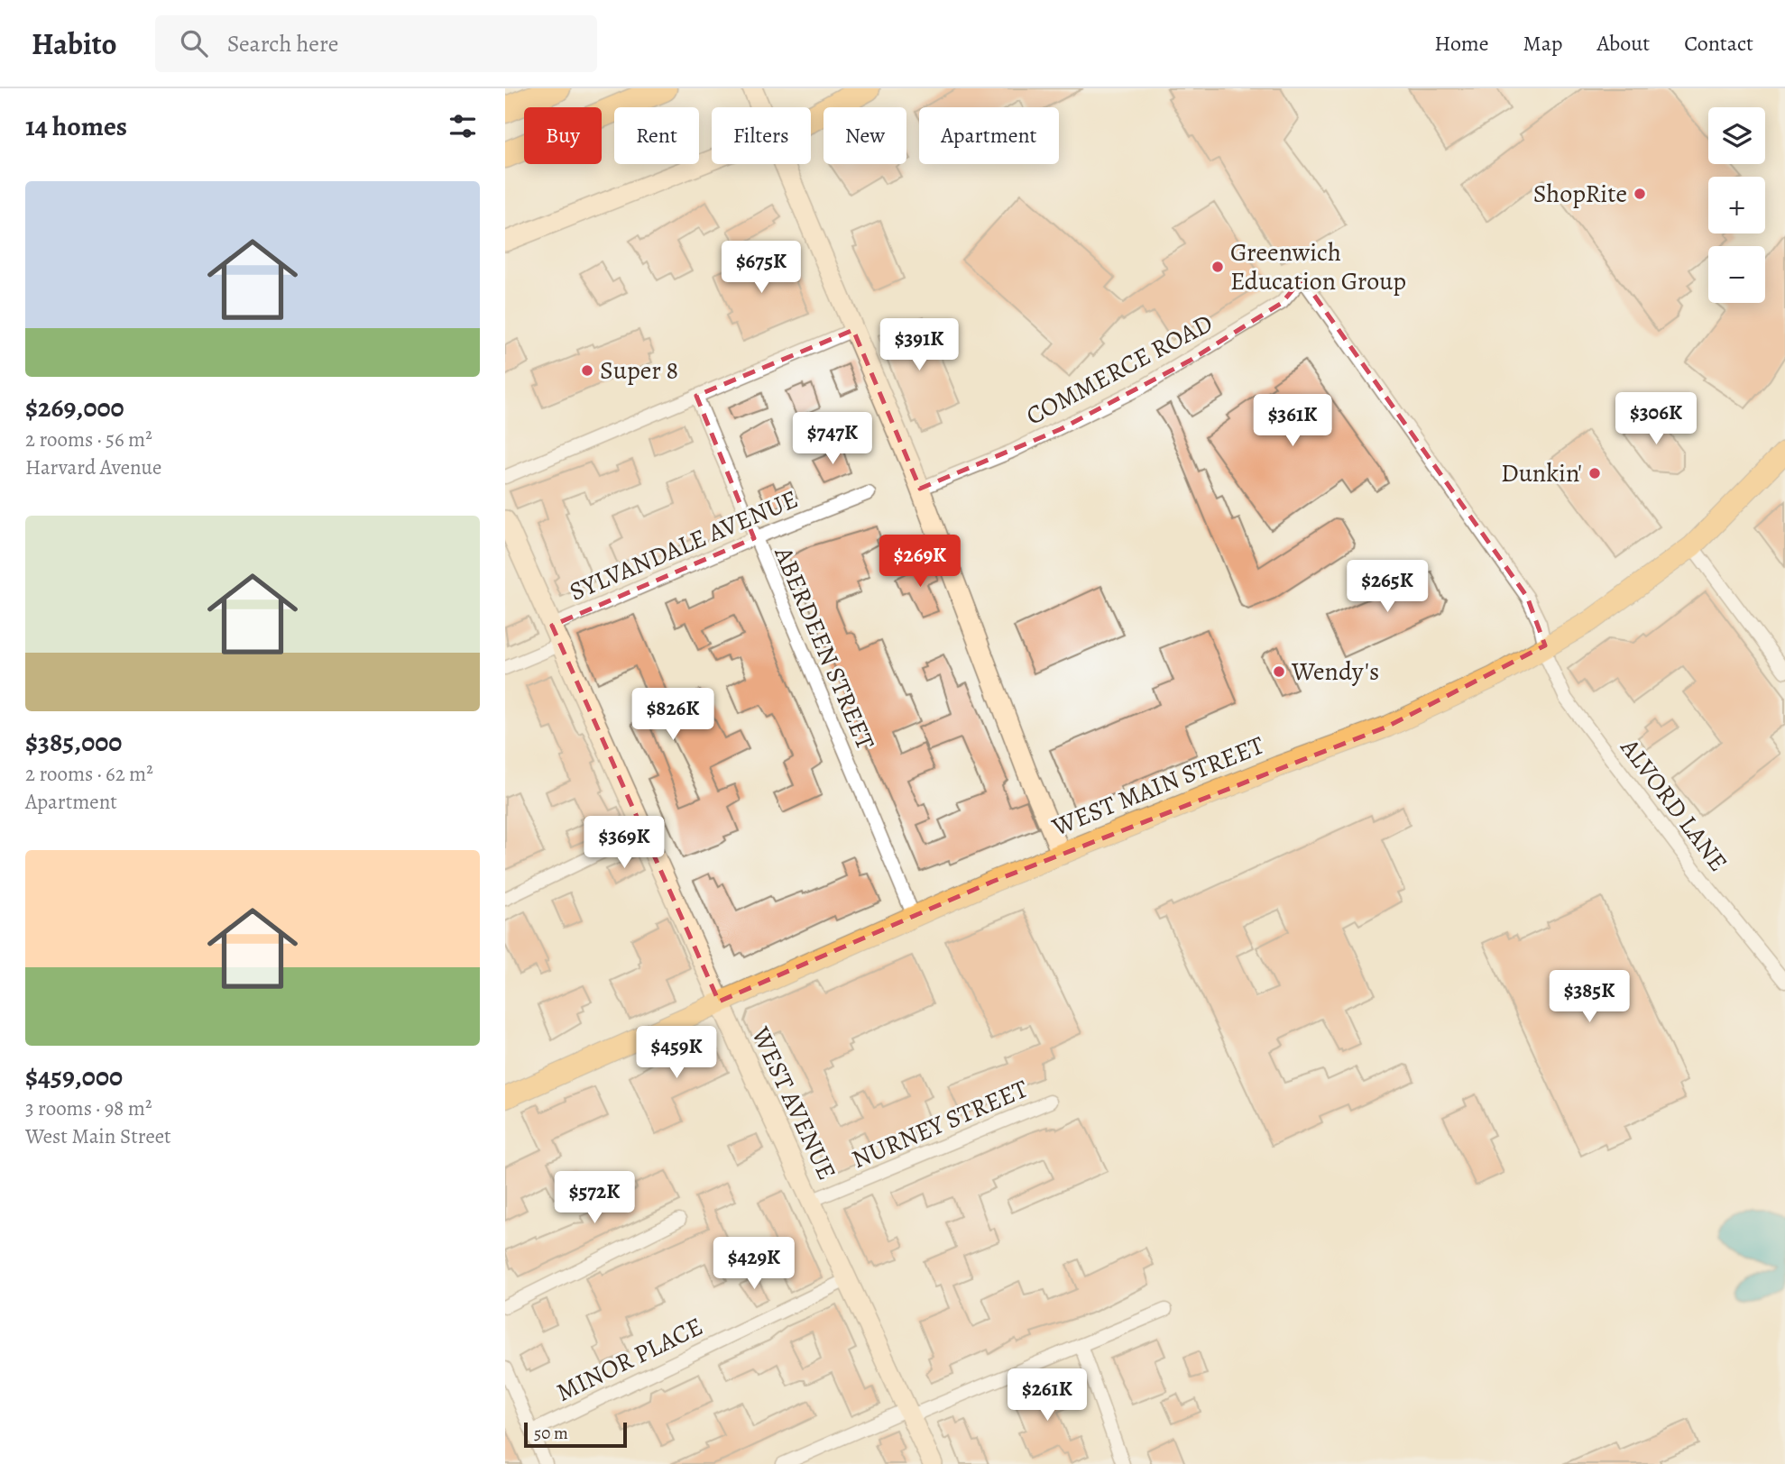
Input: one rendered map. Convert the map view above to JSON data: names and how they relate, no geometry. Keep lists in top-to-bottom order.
{
  "streets": {
    "main road": ["WEST MAIN STREET", "WEST AVENUE"],
    "street": [
      "COMMERCE ROAD",
      "SYLVANDALE AVENUE",
      "ABERDEEN STREET",
      "ALVORD LANE",
      "NURNEY STREET",
      "MINOR PLACE"
    ]
  },
  "crossings": [
    ["COMMERCE ROAD", "WEST MAIN STREET"],
    ["COMMERCE ROAD", "ALVORD LANE"],
    ["SYLVANDALE AVENUE", "ABERDEEN STREET"],
    ["SYLVANDALE AVENUE", "WEST AVENUE"],
    ["ABERDEEN STREET", "WEST MAIN STREET"],
    ["WEST MAIN STREET", "ALVORD LANE"],
    ["WEST MAIN STREET", "WEST AVENUE"],
    ["WEST AVENUE", "NURNEY STREET"],
    ["WEST AVENUE", "MINOR PLACE"]
  ],
  "places": [
    "ShopRite",
    "Greenwich Education Group",
    "Super 8",
    "Dunkin'",
    "Wendy's"
  ],
  "scale_bar": "50 m",
  "page": {
    "header": "Habito",
    "search": "Search here",
    "nav": [
      "Home",
      "Map",
      "About",
      "Contact"
    ],
    "heading": "14 homes",
    "map_buttons": ["+", "−"],
    "chip": [
      "Buy",
      "Rent",
      "Filters",
      "New",
      "Apartment"
    ],
    "list": [
      {
        "name": "$269,000",
        "note": "2 rooms · 56 m² · Harvard Avenue"
      },
      {
        "name": "$385,000",
        "note": "2 rooms · 62 m² · Apartment"
      },
      {
        "name": "$459,000",
        "note": "3 rooms · 98 m² · West Main Street"
      }
    ],
    "price": [
      "$675K",
      "$391K",
      "$306K",
      "$361K",
      "$747K",
      "$269K",
      "$265K",
      "$826K",
      "$369K",
      "$385K",
      "$459K",
      "$572K",
      "$429K",
      "$261K"
    ],
    "scale": "50 m"
  }
}
